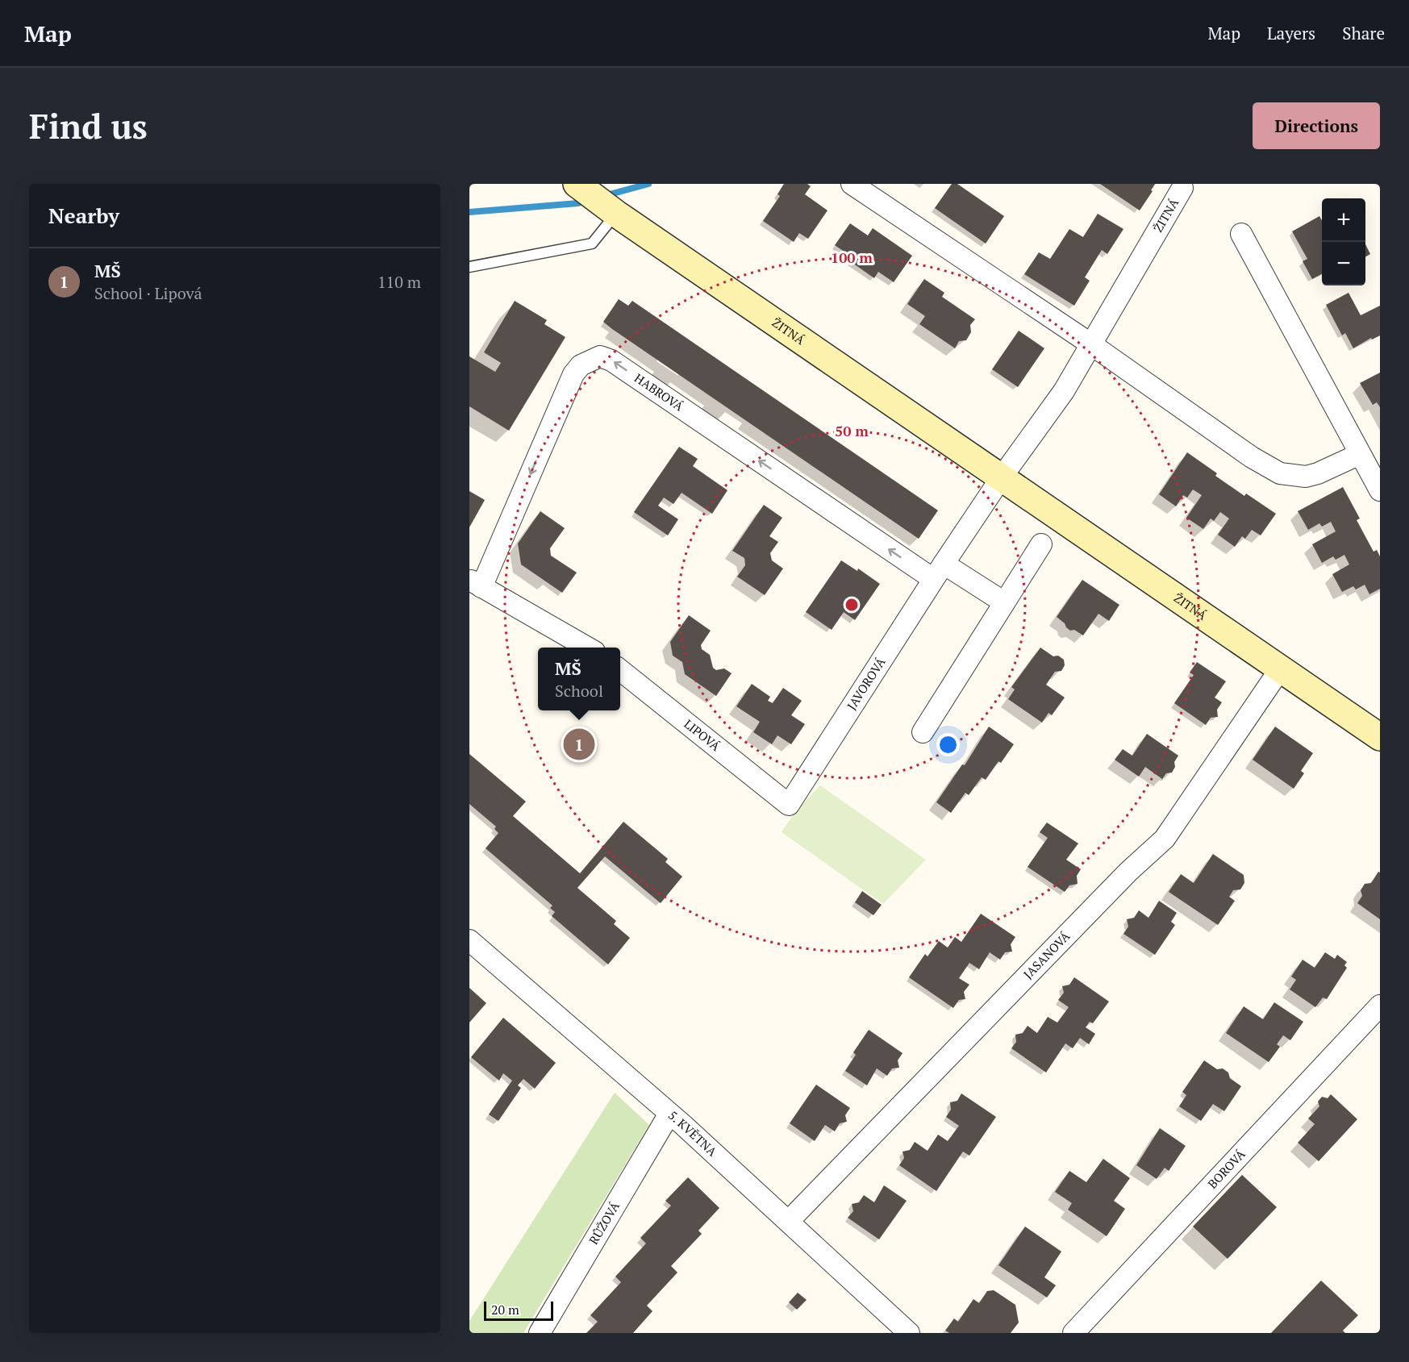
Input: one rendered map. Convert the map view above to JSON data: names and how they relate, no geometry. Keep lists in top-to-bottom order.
{
  "streets": {
    "street": [
      "ŽITNÁ",
      "HABROVÁ",
      "JAVOROVÁ",
      "LIPOVÁ",
      "JASANOVÁ",
      "5. KVĚTNA",
      "BOROVÁ",
      "RŮŽOVÁ"
    ]
  },
  "crossings": [
    ["ŽITNÁ", "JAVOROVÁ"],
    ["ŽITNÁ", "JASANOVÁ"],
    ["HABROVÁ", "JAVOROVÁ"],
    ["JAVOROVÁ", "LIPOVÁ"],
    ["JASANOVÁ", "5. KVĚTNA"],
    ["5. KVĚTNA", "RŮŽOVÁ"]
  ],
  "scale_bar": "20 m",
  "page": {
    "header": "Map",
    "nav": ["Map", "Layers", "Share"],
    "buttons": "Directions",
    "title": "Find us",
    "heading": "Nearby",
    "map_buttons": ["+", "−"],
    "list": [
      {
        "mark": "1",
        "name": "MŠ",
        "note": "School · Lipová",
        "value": "110 m"
      }
    ],
    "popup": ["MŠ", "School"],
    "pins": "1",
    "scale": "20 m"
  },
  "rings": ["100 m", "50 m"]
}
